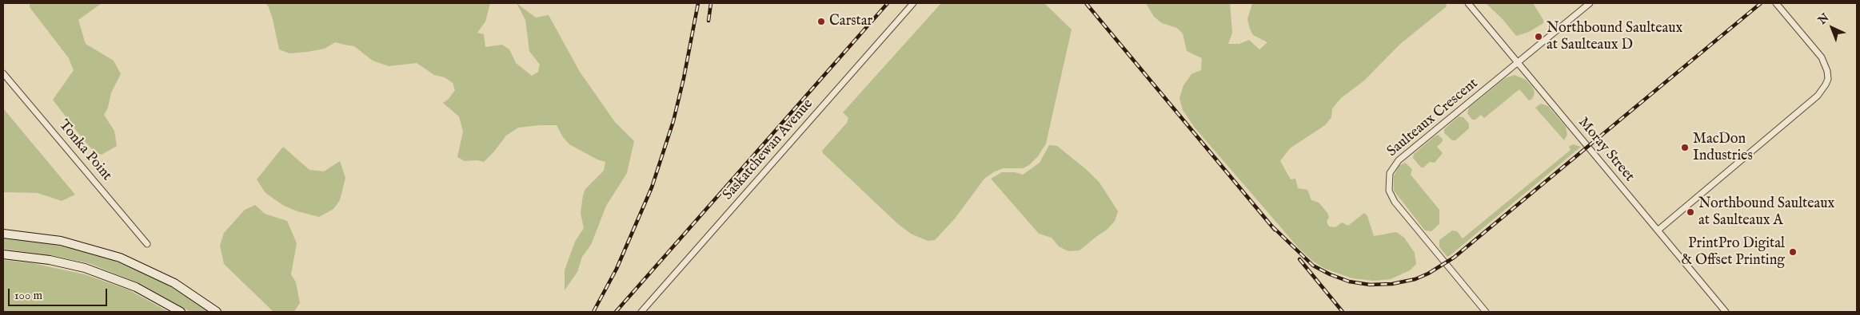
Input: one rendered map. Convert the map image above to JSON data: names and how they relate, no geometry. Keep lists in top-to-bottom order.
{
  "streets": {
    "street": [
      "Saulteaux Crescent",
      "Saskatchewan Avenue",
      "Moray Street",
      "Tonka Point"
    ]
  },
  "crossings": [
    ["Saulteaux Crescent", "Moray Street"]
  ],
  "places": [
    "Carstar",
    "Northbound Saulteaux at Saulteaux D",
    "MacDon Industries",
    "Northbound Saulteaux at Saulteaux A",
    "PrintPro Digital & Offset Printing"
  ],
  "scale_bar": "100 m",
  "north": "top left"
}
